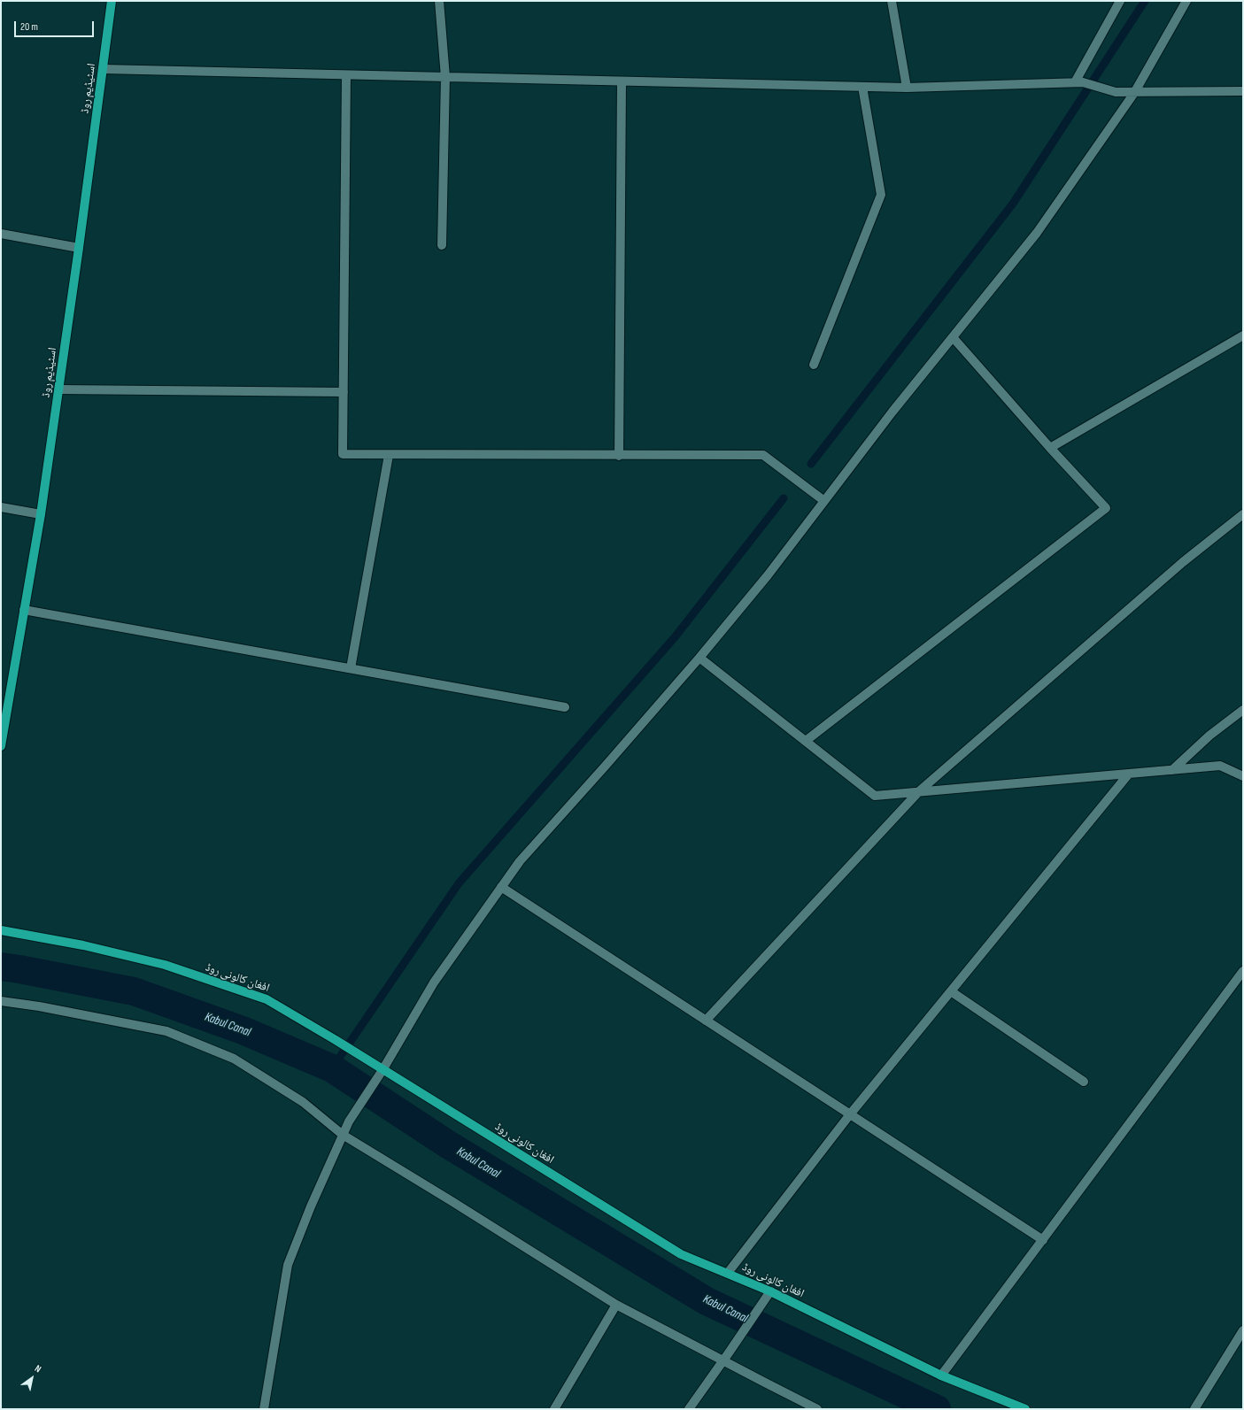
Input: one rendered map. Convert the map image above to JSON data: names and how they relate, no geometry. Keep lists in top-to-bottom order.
{
  "streets": {
    "main road": ["اسٹیڈیم روڈ", "افغان کالونی روڈ"]
  },
  "water": ["Kabul Canal"],
  "scale_bar": "20 m",
  "north": "top right"
}
